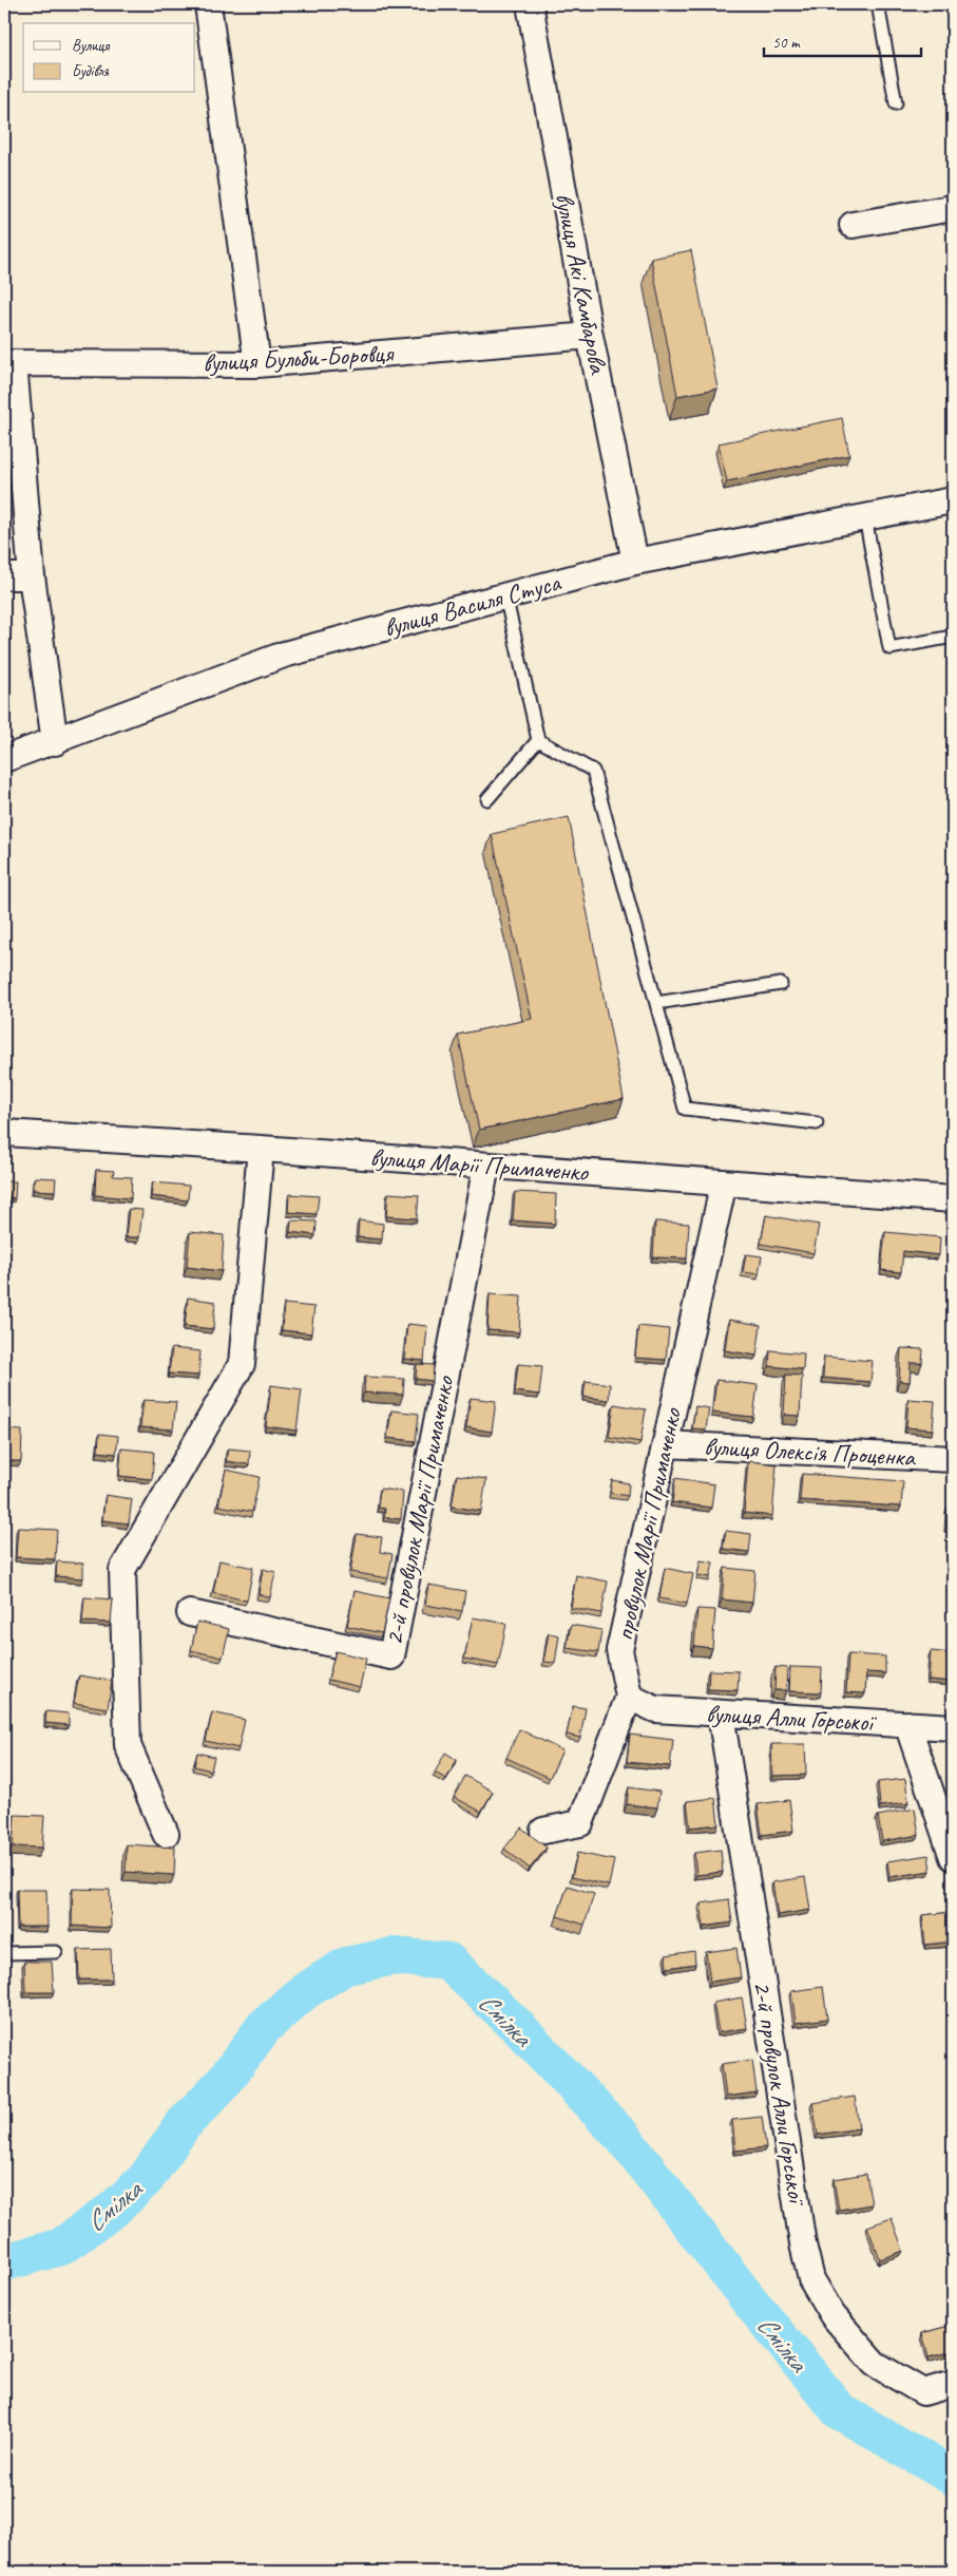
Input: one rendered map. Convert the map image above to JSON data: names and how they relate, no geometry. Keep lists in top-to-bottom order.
{
  "streets": {
    "street": [
      "вулиця Акі Камбарова",
      "вулиця Бульби-Боровця",
      "вулиця Василя Стуса",
      "вулиця Марії Примаченко",
      "вулиця Олексія Проценка",
      "2-й провулок Марії Примаченко",
      "провулок Марії Примаченко",
      "вулиця Алли Горської",
      "2-й провулок Алли Горської"
    ]
  },
  "crossings": [
    ["вулиця Акі Камбарова", "вулиця Бульби-Боровця"],
    ["вулиця Акі Камбарова", "вулиця Василя Стуса"],
    ["вулиця Марії Примаченко", "2-й провулок Марії Примаченко"],
    ["вулиця Марії Примаченко", "провулок Марії Примаченко"],
    ["вулиця Олексія Проценка", "провулок Марії Примаченко"],
    ["провулок Марії Примаченко", "вулиця Алли Горської"],
    ["вулиця Алли Горської", "2-й провулок Алли Горської"]
  ],
  "water": ["Смілка"],
  "legend": ["Вулиця", "Будівля"],
  "scale_bar": "50 m"
}
